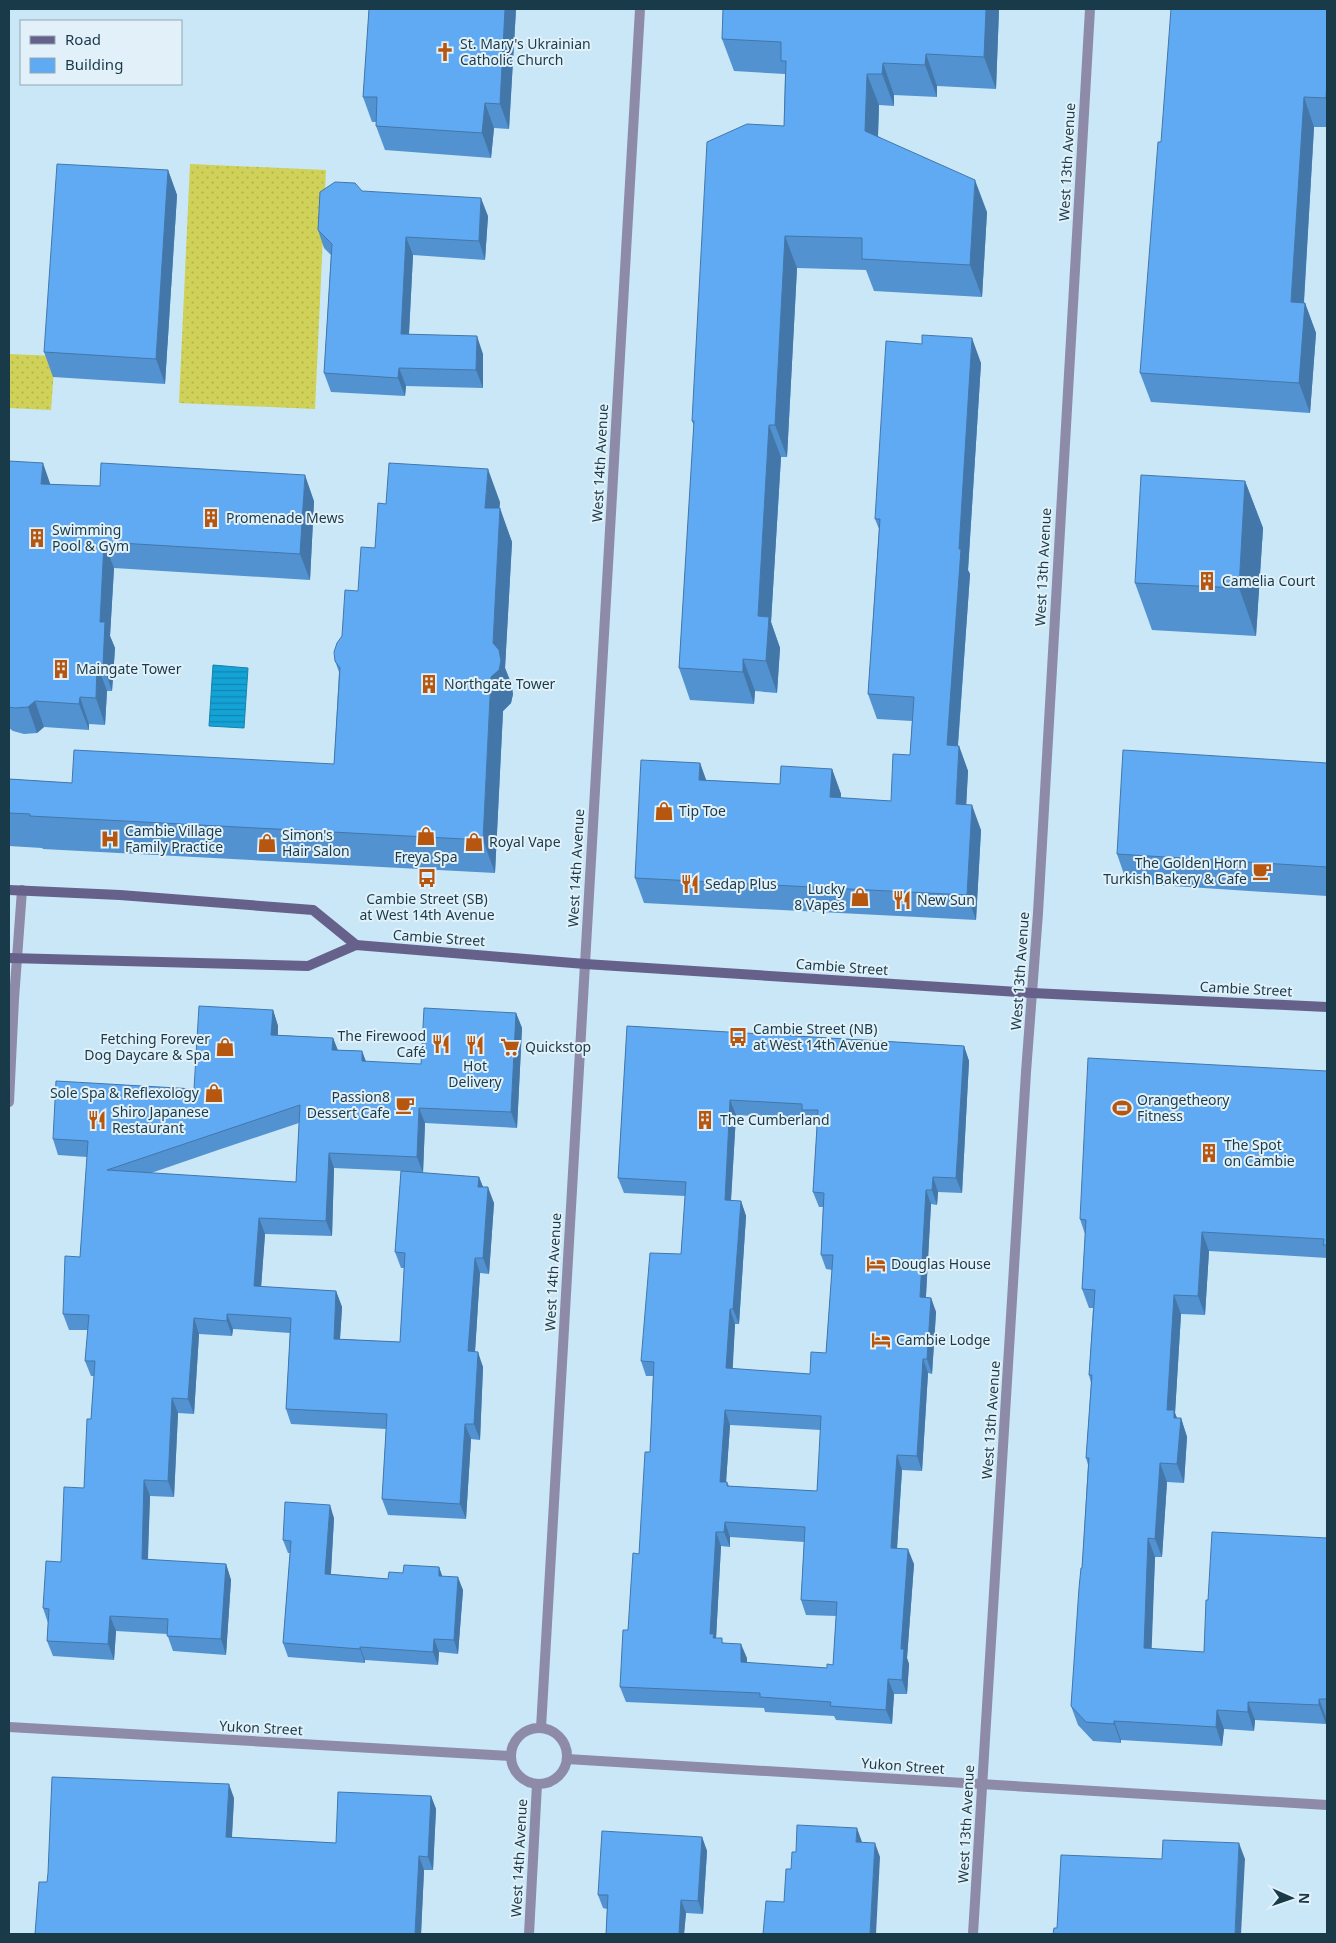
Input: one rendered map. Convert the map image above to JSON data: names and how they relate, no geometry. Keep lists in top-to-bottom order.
{
  "streets": {
    "main road": ["Cambie Street"],
    "street": ["West 13th Avenue", "West 14th Avenue", "Yukon Street"]
  },
  "crossings": [
    ["West 13th Avenue", "Cambie Street"],
    ["West 13th Avenue", "Yukon Street"],
    ["West 14th Avenue", "Cambie Street"],
    ["West 14th Avenue", "Yukon Street"]
  ],
  "places": {
    "church": ["St. Mary's Ukrainian Catholic Church"],
    "building": [
      "Promenade Mews",
      "Swimming Pool & Gym",
      "Camelia Court",
      "Maingate Tower",
      "Northgate Tower",
      "The Cumberland",
      "The Spot on Cambie"
    ],
    "shop": [
      "Tip Toe",
      "Freya Spa",
      "Royal Vape",
      "Simon's Hair Salon",
      "Lucky 8 Vapes",
      "Fetching Forever Dog Daycare & Spa",
      "Sole Spa & Reflexology"
    ],
    "hospital": ["Cambie Village Family Practice"],
    "cafe": ["The Golden Horn Turkish Bakery & Cafe", "Passion8 Dessert Cafe"],
    "bus stop": ["Cambie Street (SB) at West 14th Avenue", "Cambie Street (NB) at West 14th Avenue"],
    "restaurant": [
      "Sedap Plus",
      "New Sun",
      "The Firewood Café",
      "Hot Delivery",
      "Shiro Japanese Restaurant"
    ],
    "supermarket": ["Quickstop"],
    "sports": ["Orangetheory Fitness"],
    "hotel": ["Douglas House", "Cambie Lodge"]
  },
  "legend": ["Road", "Building"],
  "north": "right"
}
